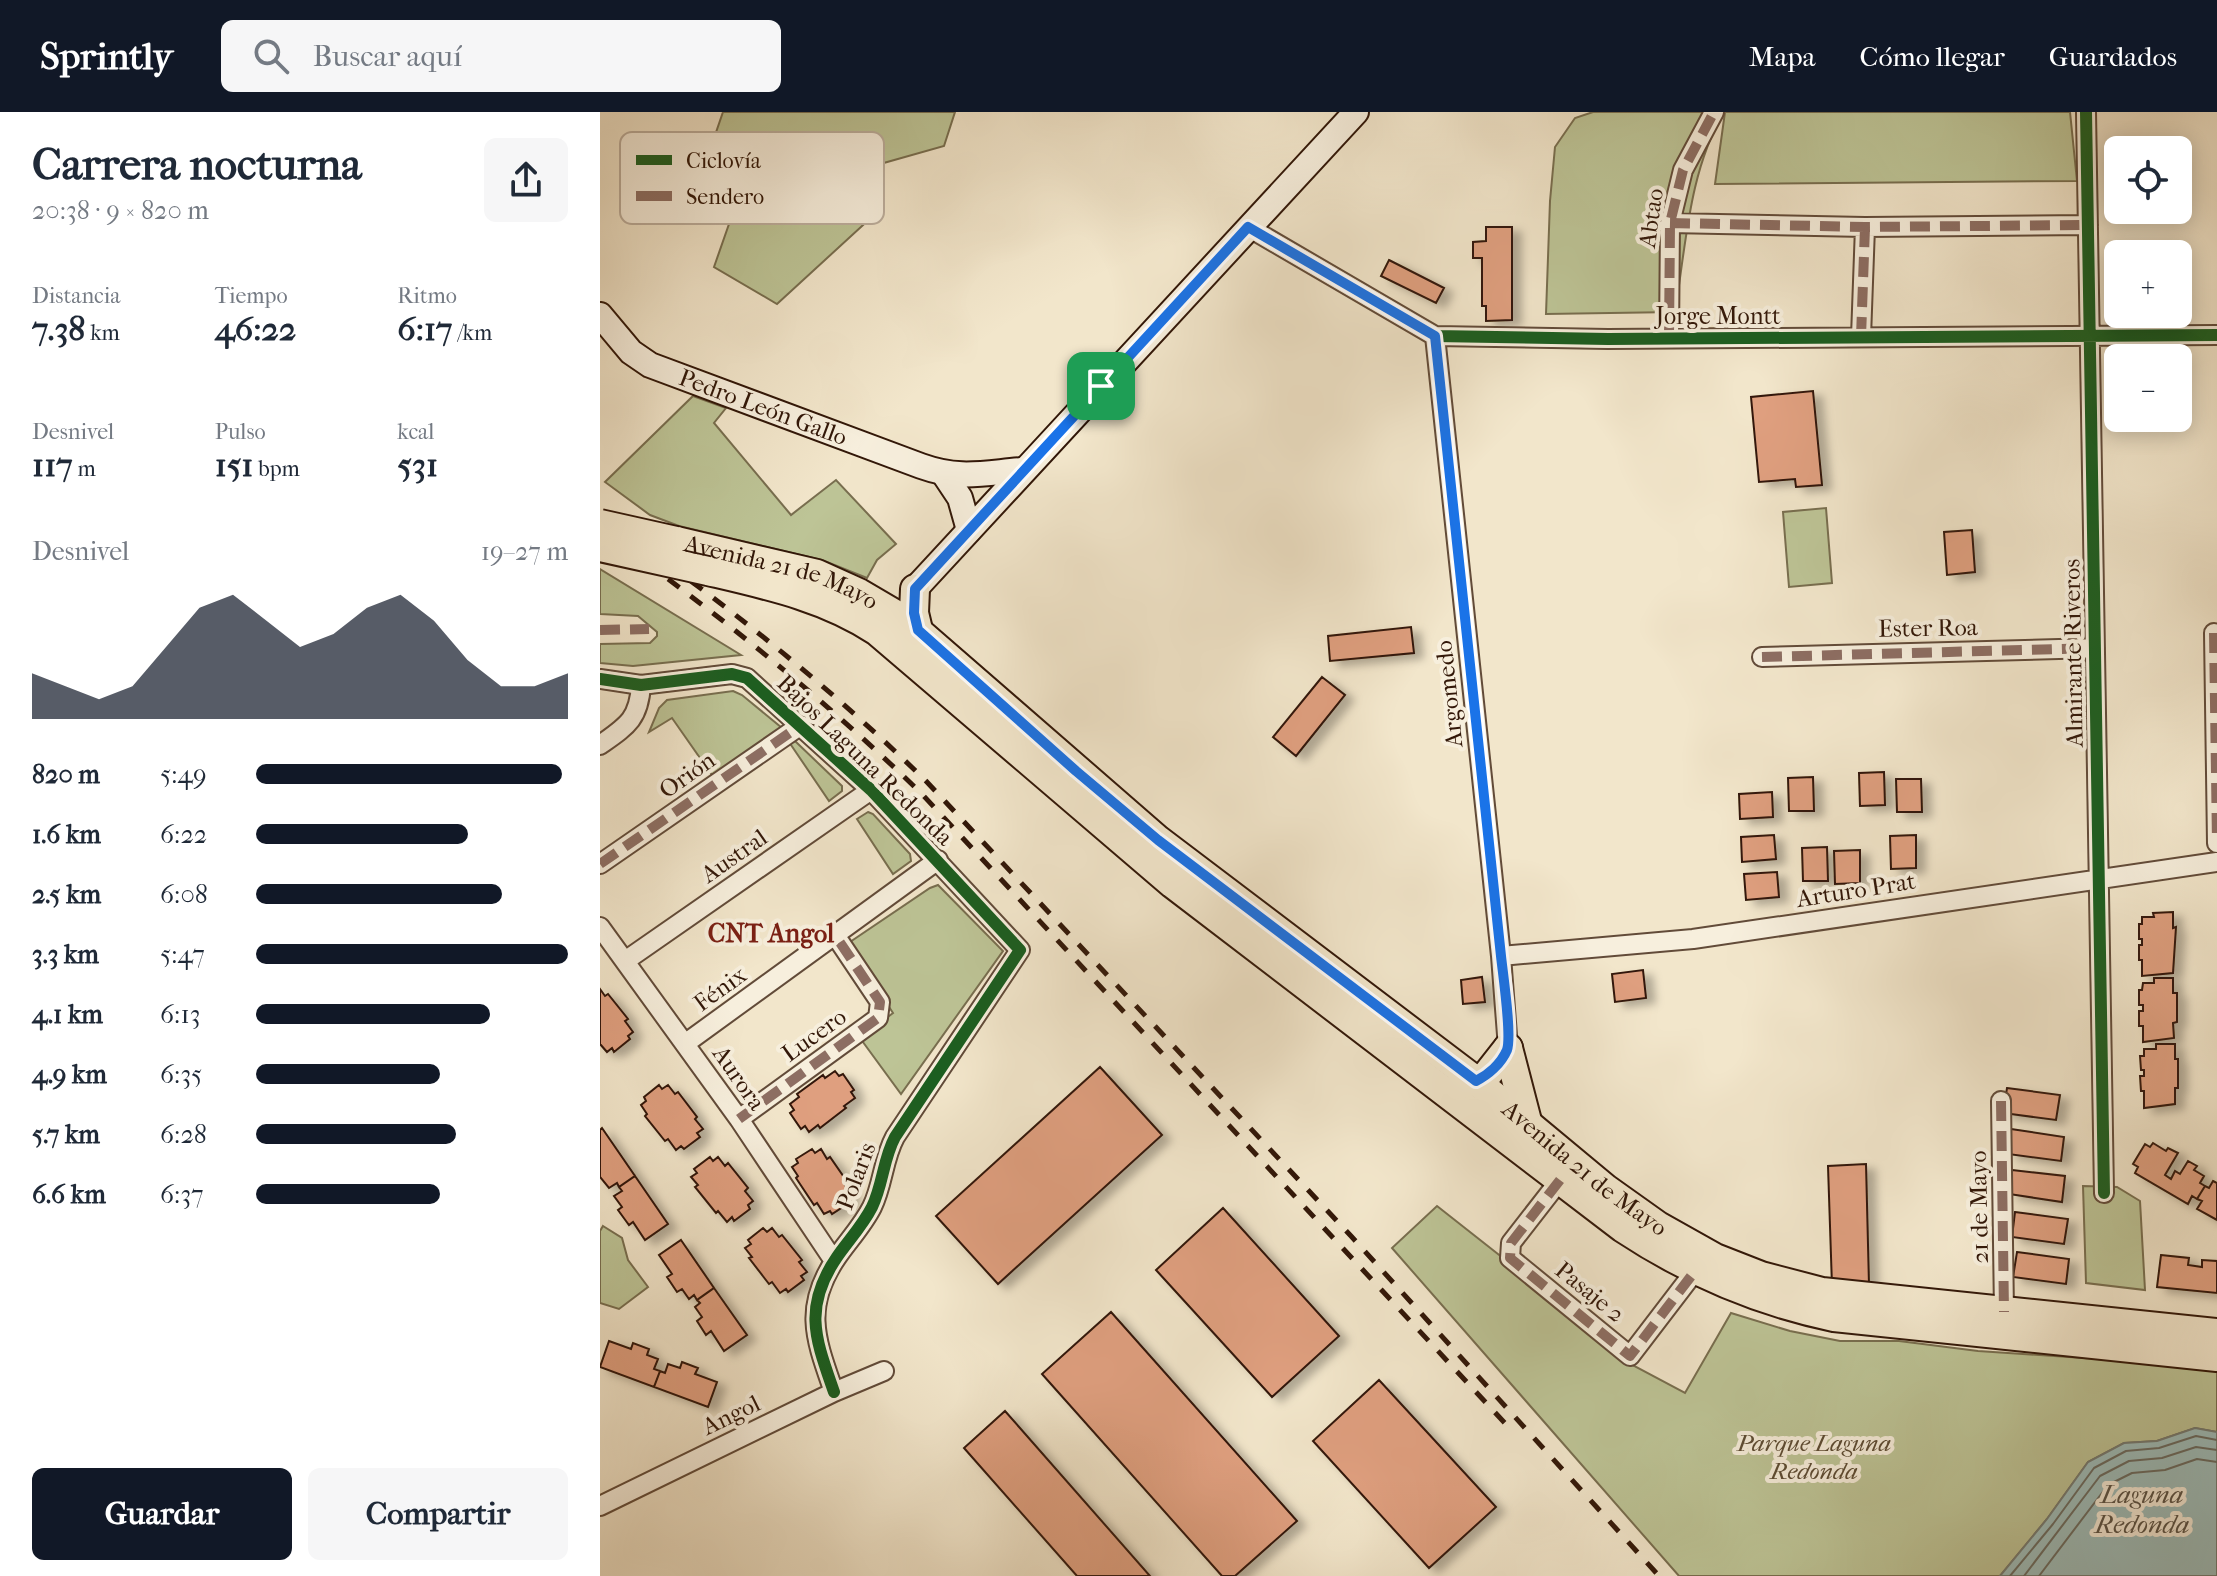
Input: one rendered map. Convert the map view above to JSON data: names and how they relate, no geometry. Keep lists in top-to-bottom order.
{
  "streets": {
    "main road": ["Avenida 21 de Mayo"],
    "street": [
      "Abtao",
      "Jorge Montt",
      "Pedro León Gallo",
      "Ester Roa",
      "Almirante Riveros",
      "Argomedo",
      "Bajos Laguna Redonda",
      "Orión",
      "Austral",
      "Arturo Prat",
      "Fénix",
      "Lucero",
      "Aurora",
      "Polaris",
      "21 de Mayo",
      "Pasaje 2",
      "Angol"
    ]
  },
  "crossings": [
    ["Abtao", "Jorge Montt"],
    ["Jorge Montt", "Almirante Riveros"],
    ["Jorge Montt", "Argomedo"],
    ["Avenida 21 de Mayo", "21 de Mayo"],
    ["Avenida 21 de Mayo", "Pasaje 2"],
    ["Ester Roa", "Almirante Riveros"],
    ["Almirante Riveros", "Arturo Prat"],
    ["Argomedo", "Arturo Prat"],
    ["Bajos Laguna Redonda", "Orión"],
    ["Bajos Laguna Redonda", "Austral"],
    ["Bajos Laguna Redonda", "Fénix"],
    ["Bajos Laguna Redonda", "Polaris"],
    ["Austral", "Aurora"],
    ["Fénix", "Lucero"],
    ["Fénix", "Aurora"],
    ["Lucero", "Aurora"],
    ["Aurora", "Polaris"],
    ["Polaris", "Angol"]
  ],
  "districts": ["CNT Angol"],
  "water": ["Laguna Redonda"],
  "parks": ["Parque Laguna Redonda"],
  "legend": ["Ciclovía", "Sendero"],
  "page": {
    "header": "Sprintly",
    "search": "Buscar aquí",
    "nav": ["Mapa", "Cómo llegar", "Guardados"],
    "heading": ["Carrera nocturna", "20:38 · 9 × 820 m"],
    "map_buttons": ["+", "−"],
    "stats": [
      ["Distancia", "7.38 km"],
      ["Tiempo", "46:22"],
      ["Ritmo", "6:17 /km"],
      ["Desnivel", "117 m"],
      ["Pulso", "151 bpm"],
      ["kcal", "531"]
    ],
    "chart": ["Desnivel", "19–27 m"],
    "list": [
      {
        "name": "820 m",
        "note": "5:49"
      },
      {
        "name": "1.6 km",
        "note": "6:22"
      },
      {
        "name": "2.5 km",
        "note": "6:08"
      },
      {
        "name": "3.3 km",
        "note": "5:47"
      },
      {
        "name": "4.1 km",
        "note": "6:13"
      },
      {
        "name": "4.9 km",
        "note": "6:35"
      },
      {
        "name": "5.7 km",
        "note": "6:28"
      },
      {
        "name": "6.6 km",
        "note": "6:37"
      }
    ],
    "buttons": ["Guardar", "Compartir"]
  }
}
